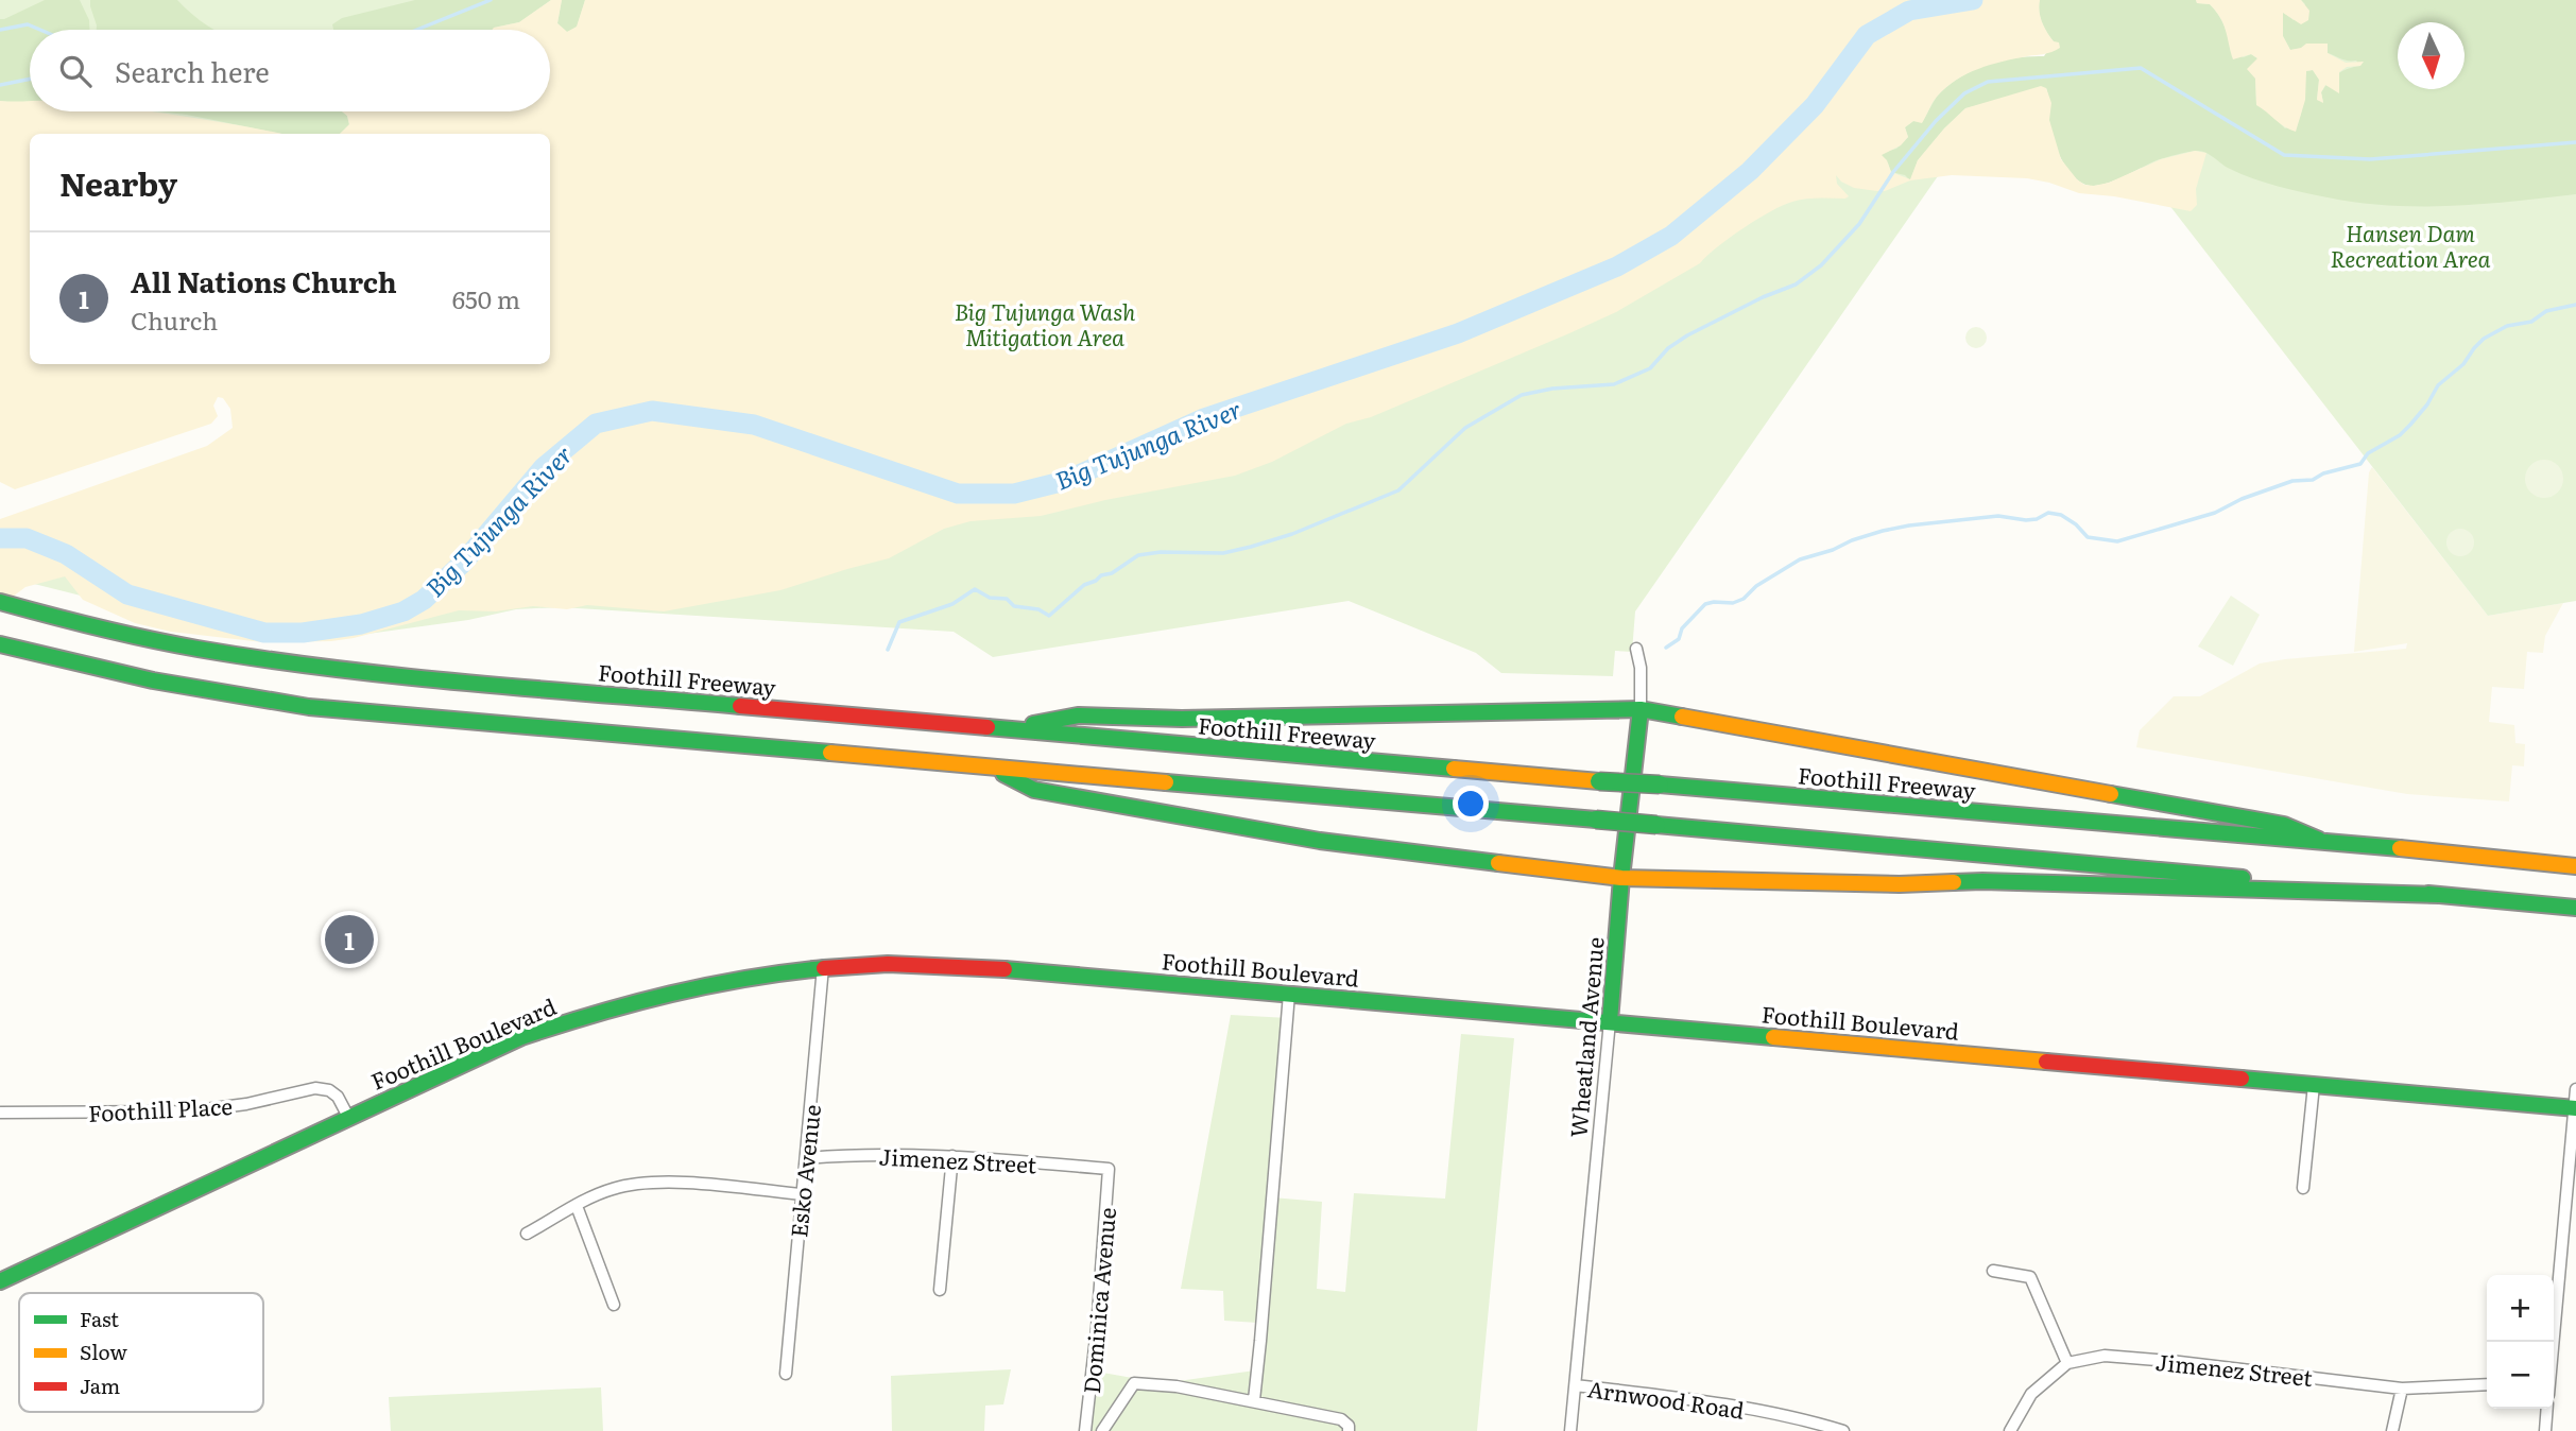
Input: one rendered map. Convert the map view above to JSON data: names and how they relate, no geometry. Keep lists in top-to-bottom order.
{
  "streets": {
    "main road": ["Foothill Freeway", "Foothill Boulevard", "Wheatland Avenue"],
    "street": [
      "Foothill Place",
      "Jimenez Street",
      "Esko Avenue",
      "Dominica Avenue",
      "Arnwood Road"
    ]
  },
  "crossings": [
    ["Foothill Boulevard", "Wheatland Avenue"],
    ["Foothill Boulevard", "Foothill Place"],
    ["Foothill Boulevard", "Esko Avenue"],
    ["Wheatland Avenue", "Arnwood Road"],
    ["Jimenez Street", "Esko Avenue"],
    ["Jimenez Street", "Dominica Avenue"]
  ],
  "water": ["Big Tujunga River"],
  "parks": ["Hansen Dam Recreation Area", "Big Tujunga Wash Mitigation Area"],
  "legend": ["Fast", "Slow", "Jam"],
  "north": "bottom",
  "page": {
    "search": "Search here",
    "heading": "Nearby",
    "list": [
      {
        "mark": "1",
        "name": "All Nations Church",
        "note": "Church",
        "value": "650 m"
      }
    ],
    "pins": "1",
    "map_buttons": ["+", "−"]
  }
}
